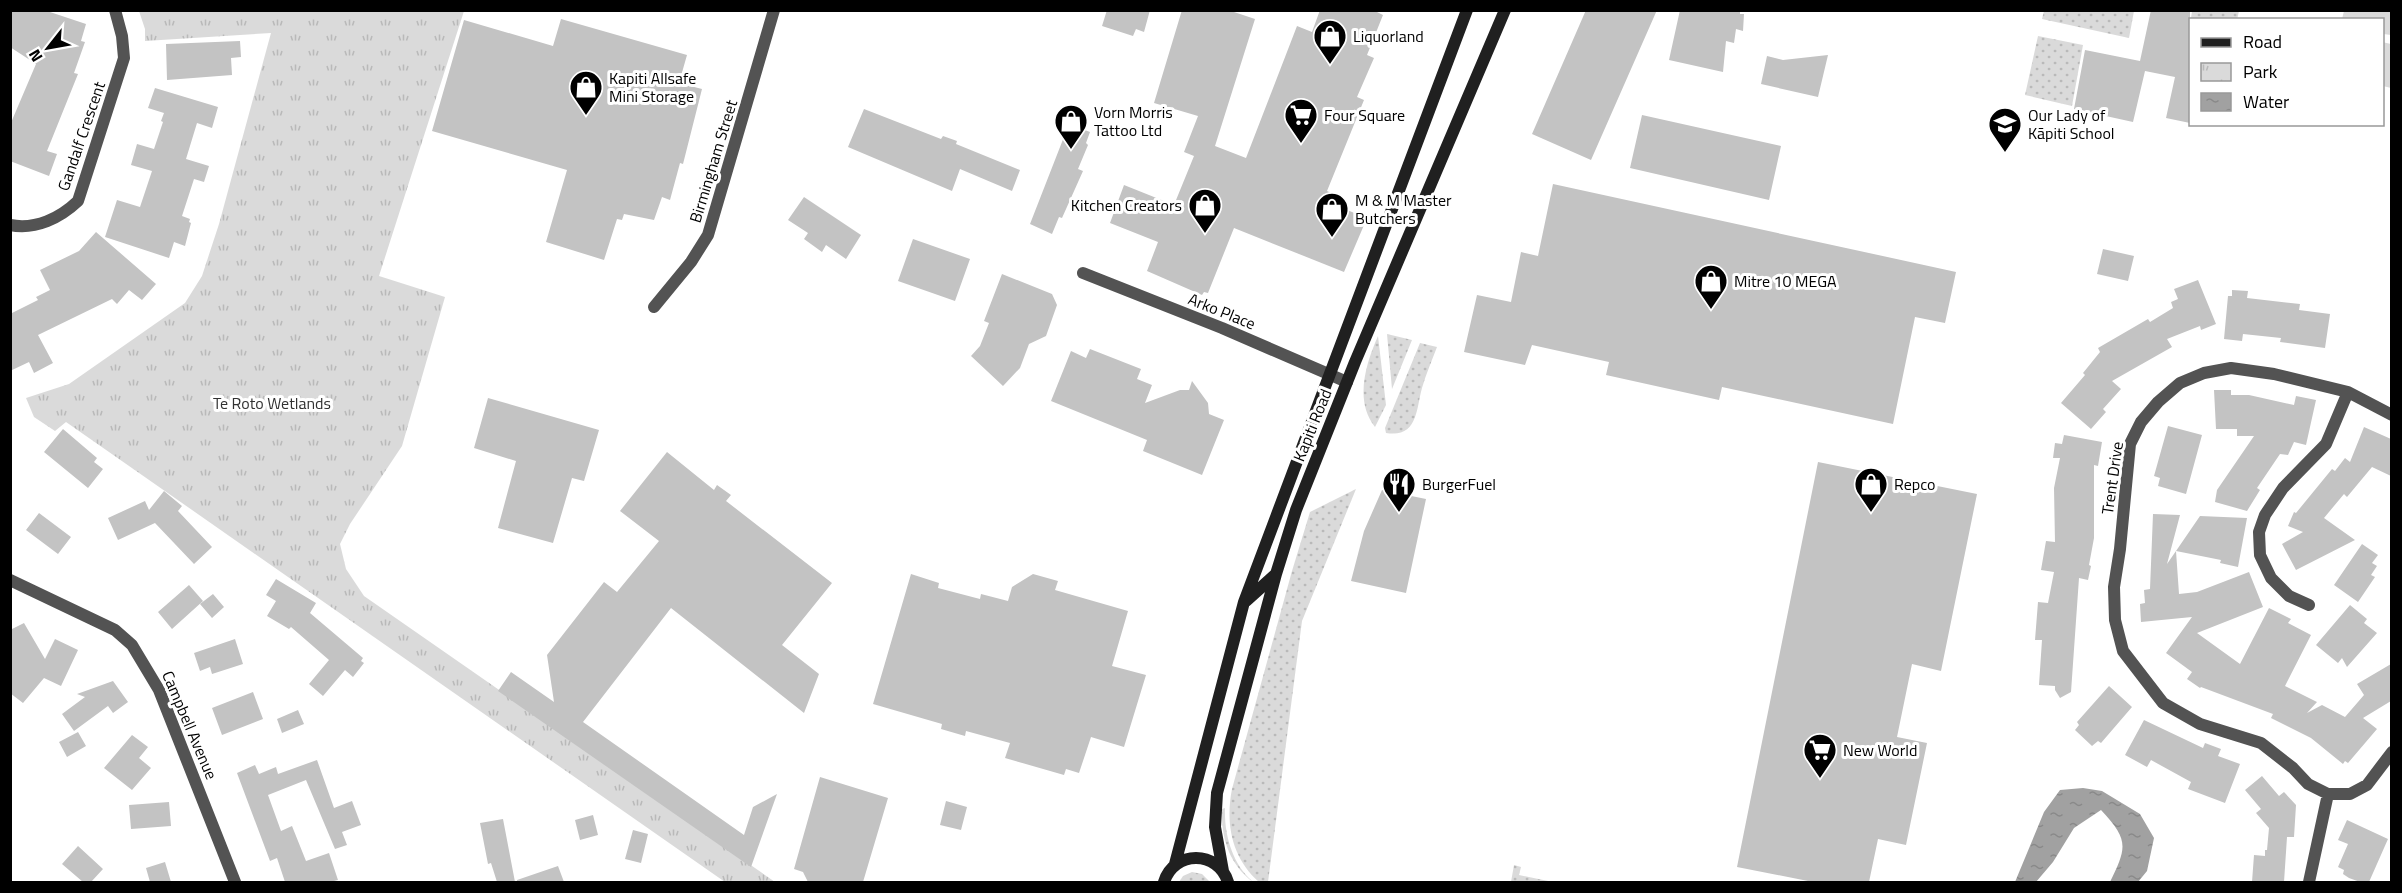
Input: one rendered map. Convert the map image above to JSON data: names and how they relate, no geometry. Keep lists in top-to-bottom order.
{
  "streets": {
    "main road": ["Kapiti Road"],
    "street": [
      "Gandalf Crescent",
      "Birmingham Street",
      "Arko Place",
      "Trent Drive",
      "Campbell Avenue"
    ]
  },
  "crossings": [
    ["Arko Place", "Kapiti Road"]
  ],
  "parks": ["Te Roto Wetlands"],
  "places": {
    "shop": [
      "Liquorland",
      "Kapiti Allsafe Mini Storage",
      "Vorn Morris Tattoo Ltd",
      "Kitchen Creators",
      "M & M Master Butchers",
      "Mitre 10 MEGA",
      "Repco"
    ],
    "supermarket": ["Four Square", "New World"],
    "school or university": ["Our Lady of Kāpiti School"],
    "restaurant": ["BurgerFuel"]
  },
  "legend": ["Road", "Park", "Water"],
  "north": "bottom left"
}
